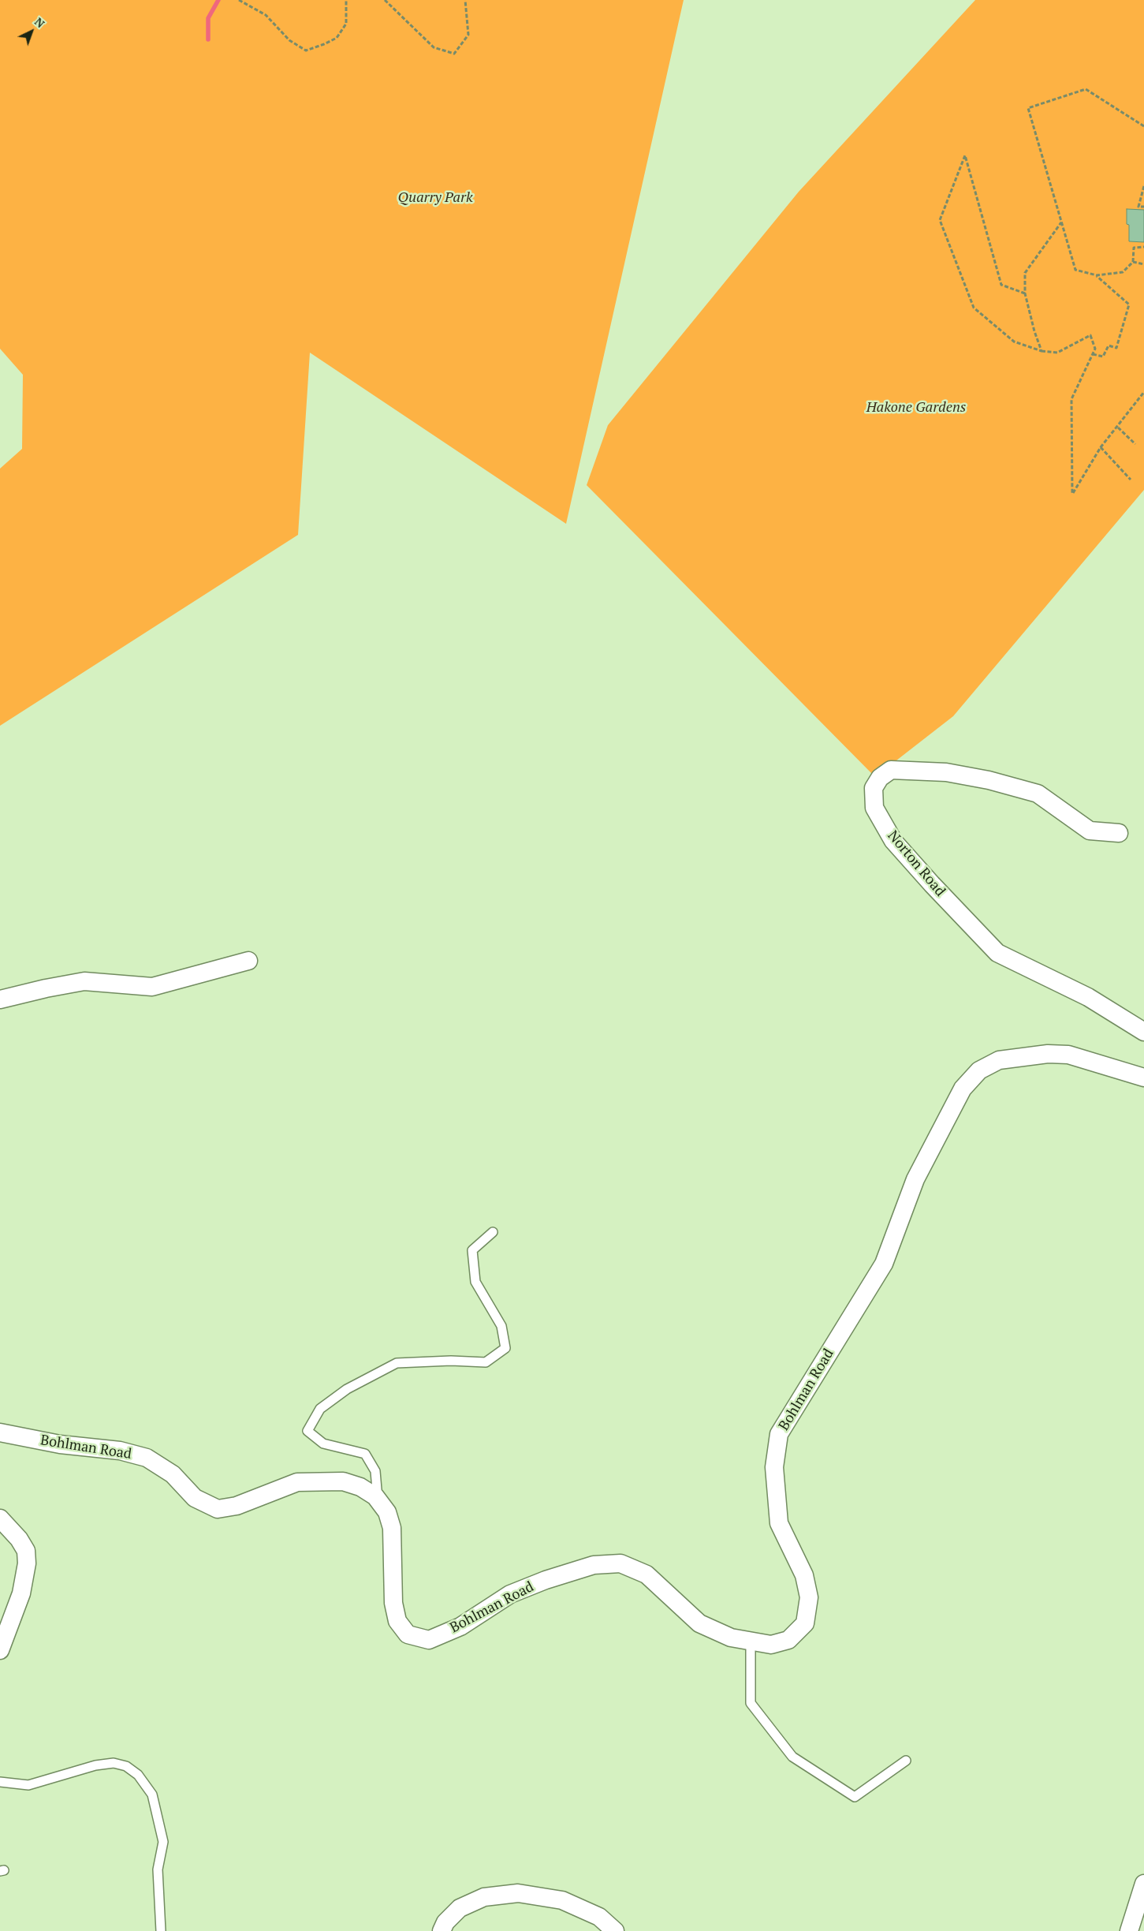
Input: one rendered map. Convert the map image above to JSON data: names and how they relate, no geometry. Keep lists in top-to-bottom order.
{
  "streets": {
    "street": ["Norton Road", "Bohlman Road"]
  },
  "parks": ["Quarry Park", "Hakone Gardens"],
  "north": "top right"
}
